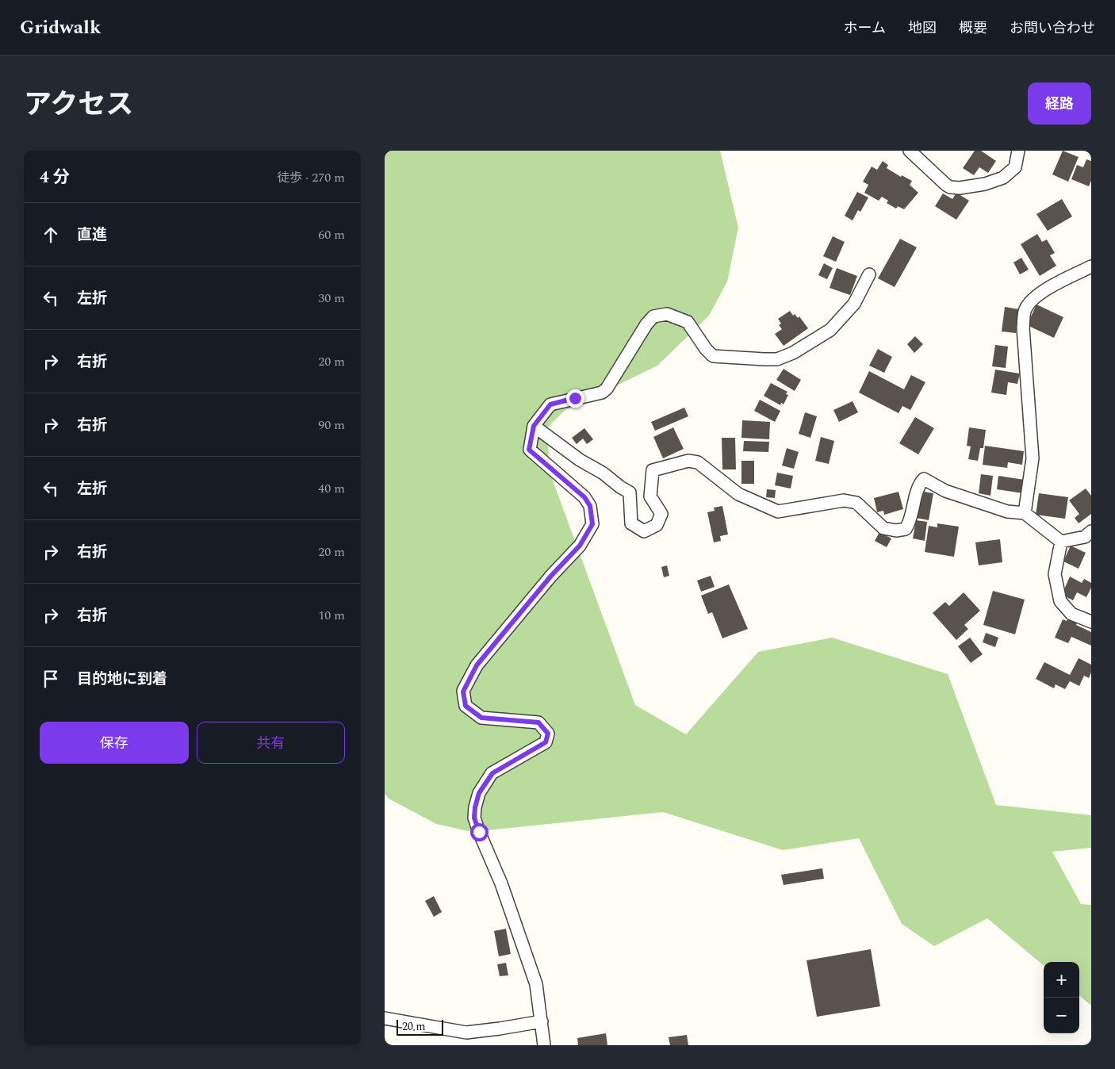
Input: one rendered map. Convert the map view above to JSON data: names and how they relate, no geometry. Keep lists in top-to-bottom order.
{
  "scale_bar": "20 m",
  "page": {
    "header": "Gridwalk",
    "nav": [
      "ホーム",
      "地図",
      "概要",
      "お問い合わせ"
    ],
    "title": "アクセス",
    "buttons": [
      "経路",
      ["保存", "共有"]
    ],
    "heading": ["4 分", "徒歩 · 270 m"],
    "list": [
      ["直進", "60 m"],
      ["左折", "30 m"],
      ["右折", "20 m"],
      ["右折", "90 m"],
      ["左折", "40 m"],
      ["右折", "20 m"],
      ["右折", "10 m"],
      "目的地に到着"
    ],
    "map_buttons": ["+", "−"],
    "scale": "20 m"
  }
}
